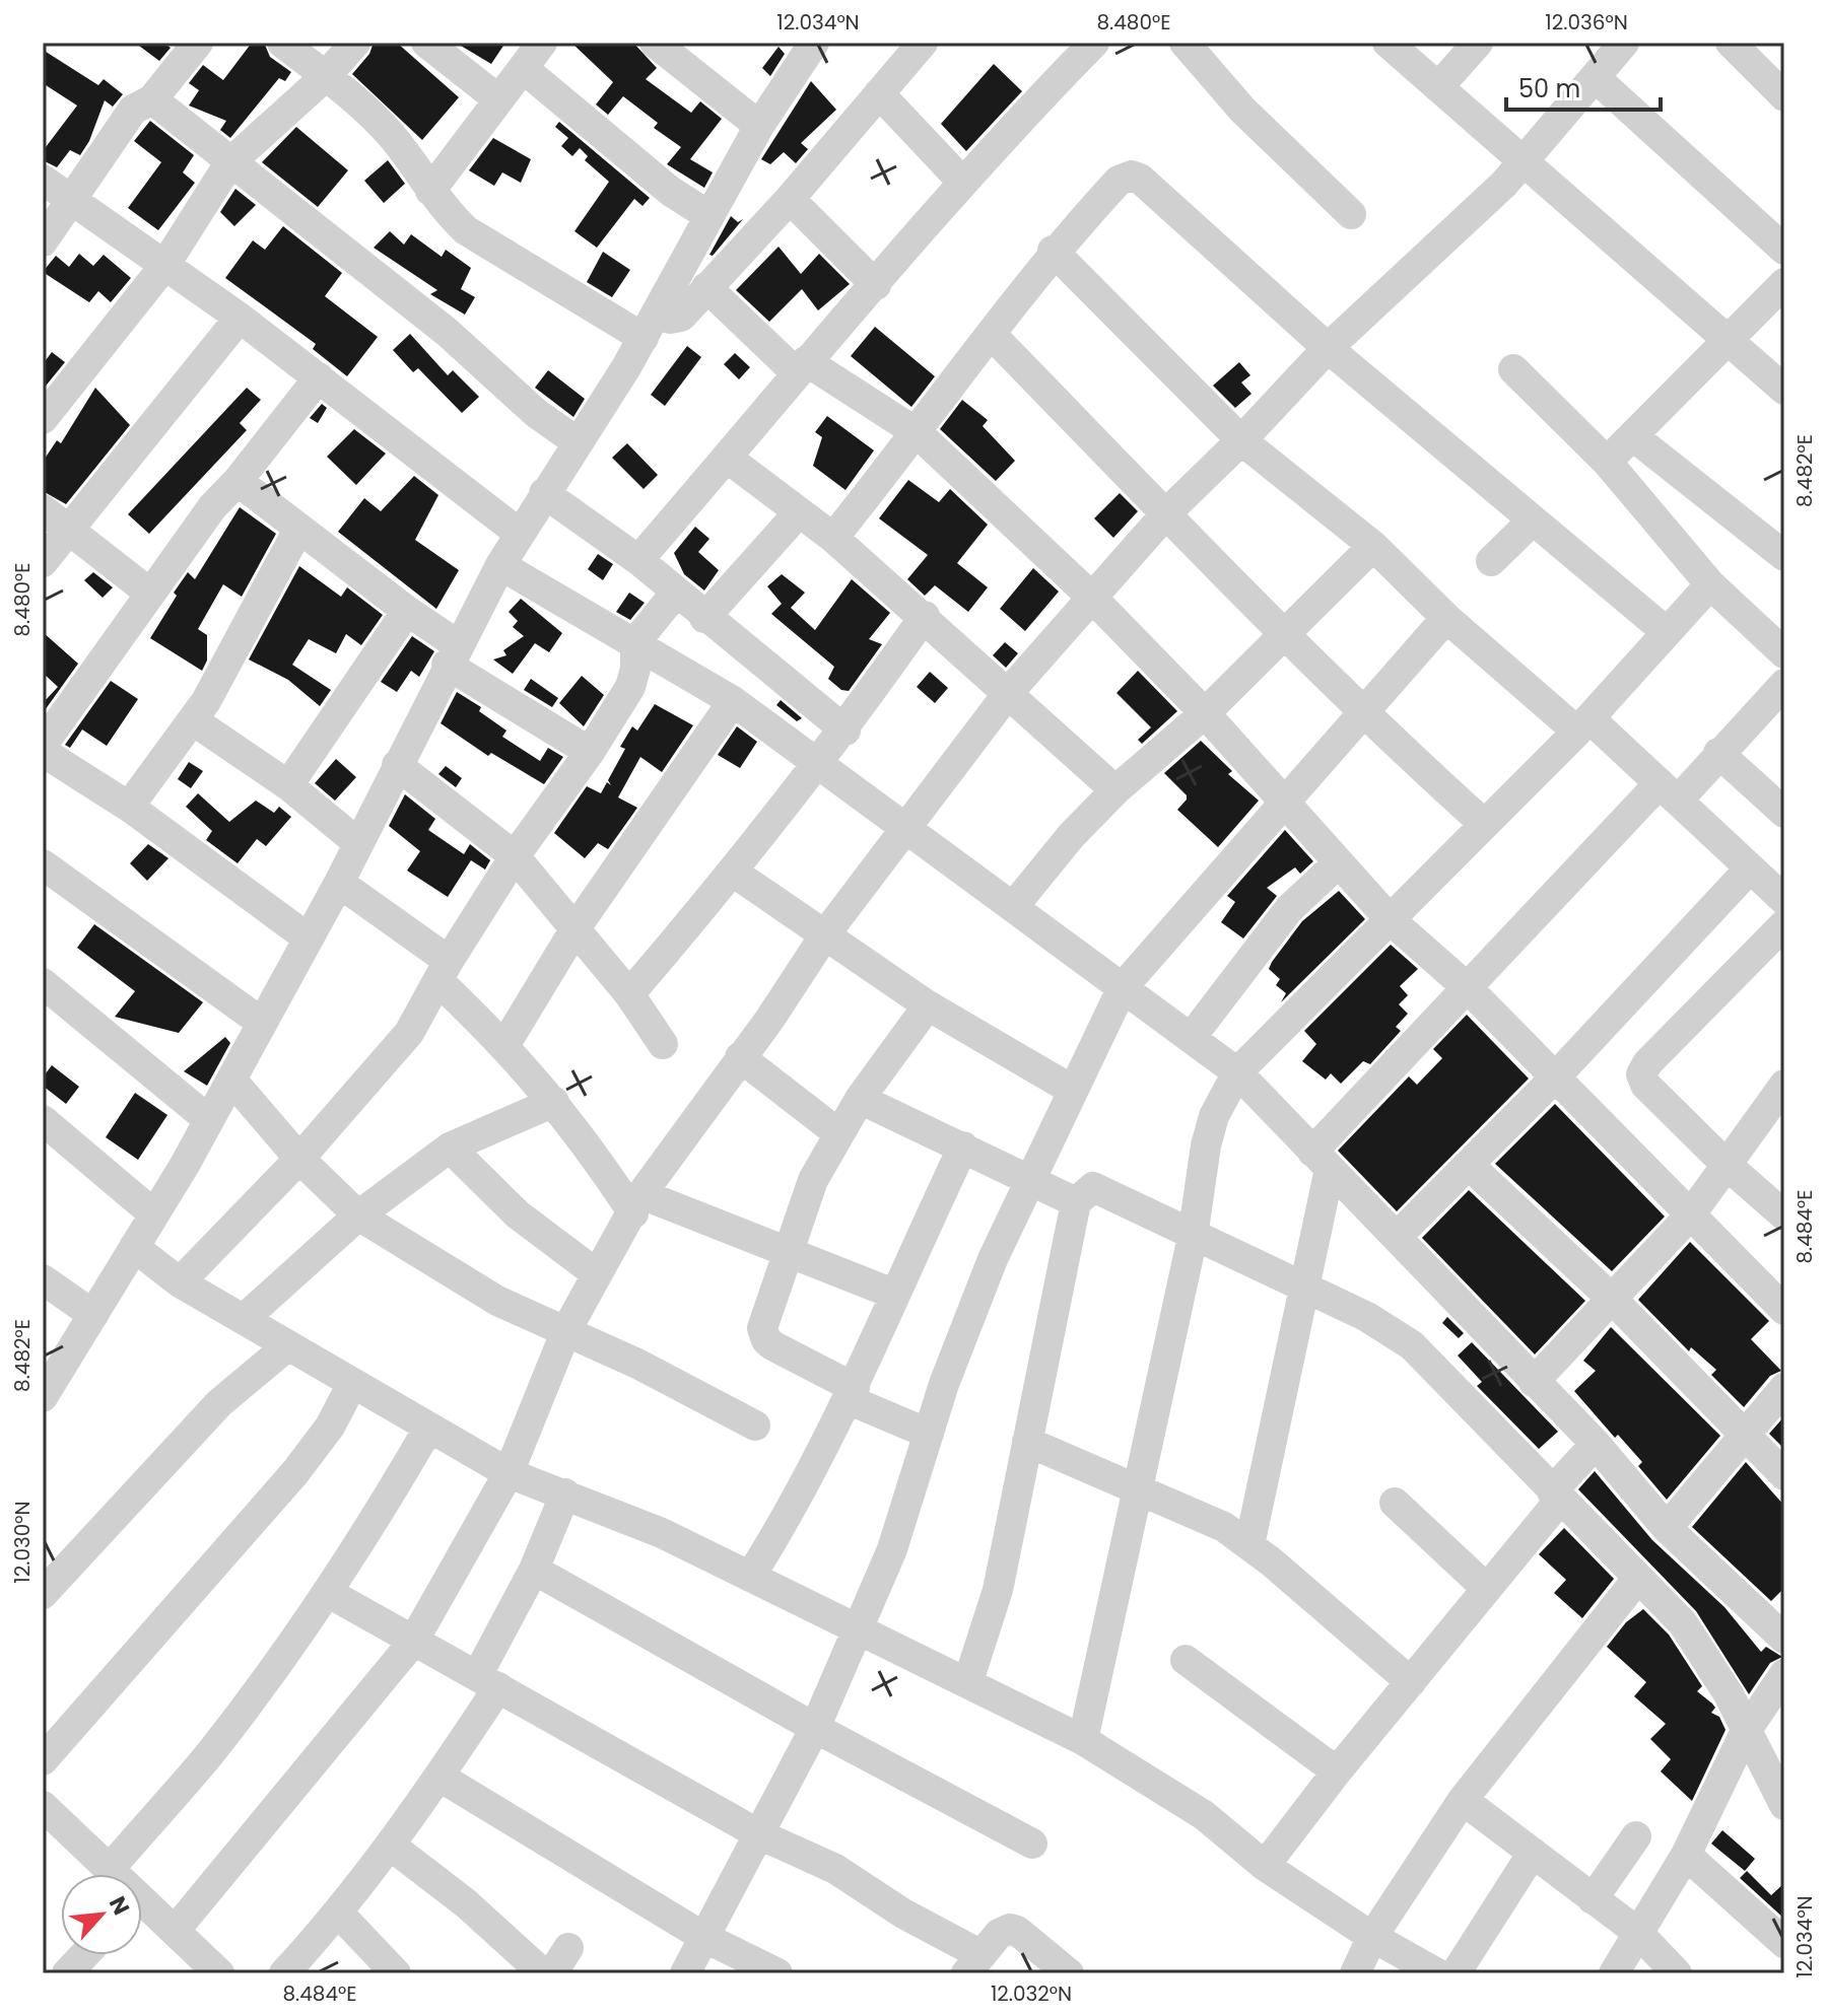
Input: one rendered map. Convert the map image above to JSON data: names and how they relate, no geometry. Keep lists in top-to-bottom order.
{
  "scale_bar": "50 m",
  "north": "top right",
  "coordinates": [
    "12.034°N",
    "8.480°E",
    "12.036°N",
    "8.482°E",
    "8.484°E",
    "12.030°N",
    "12.032°N"
  ]
}
